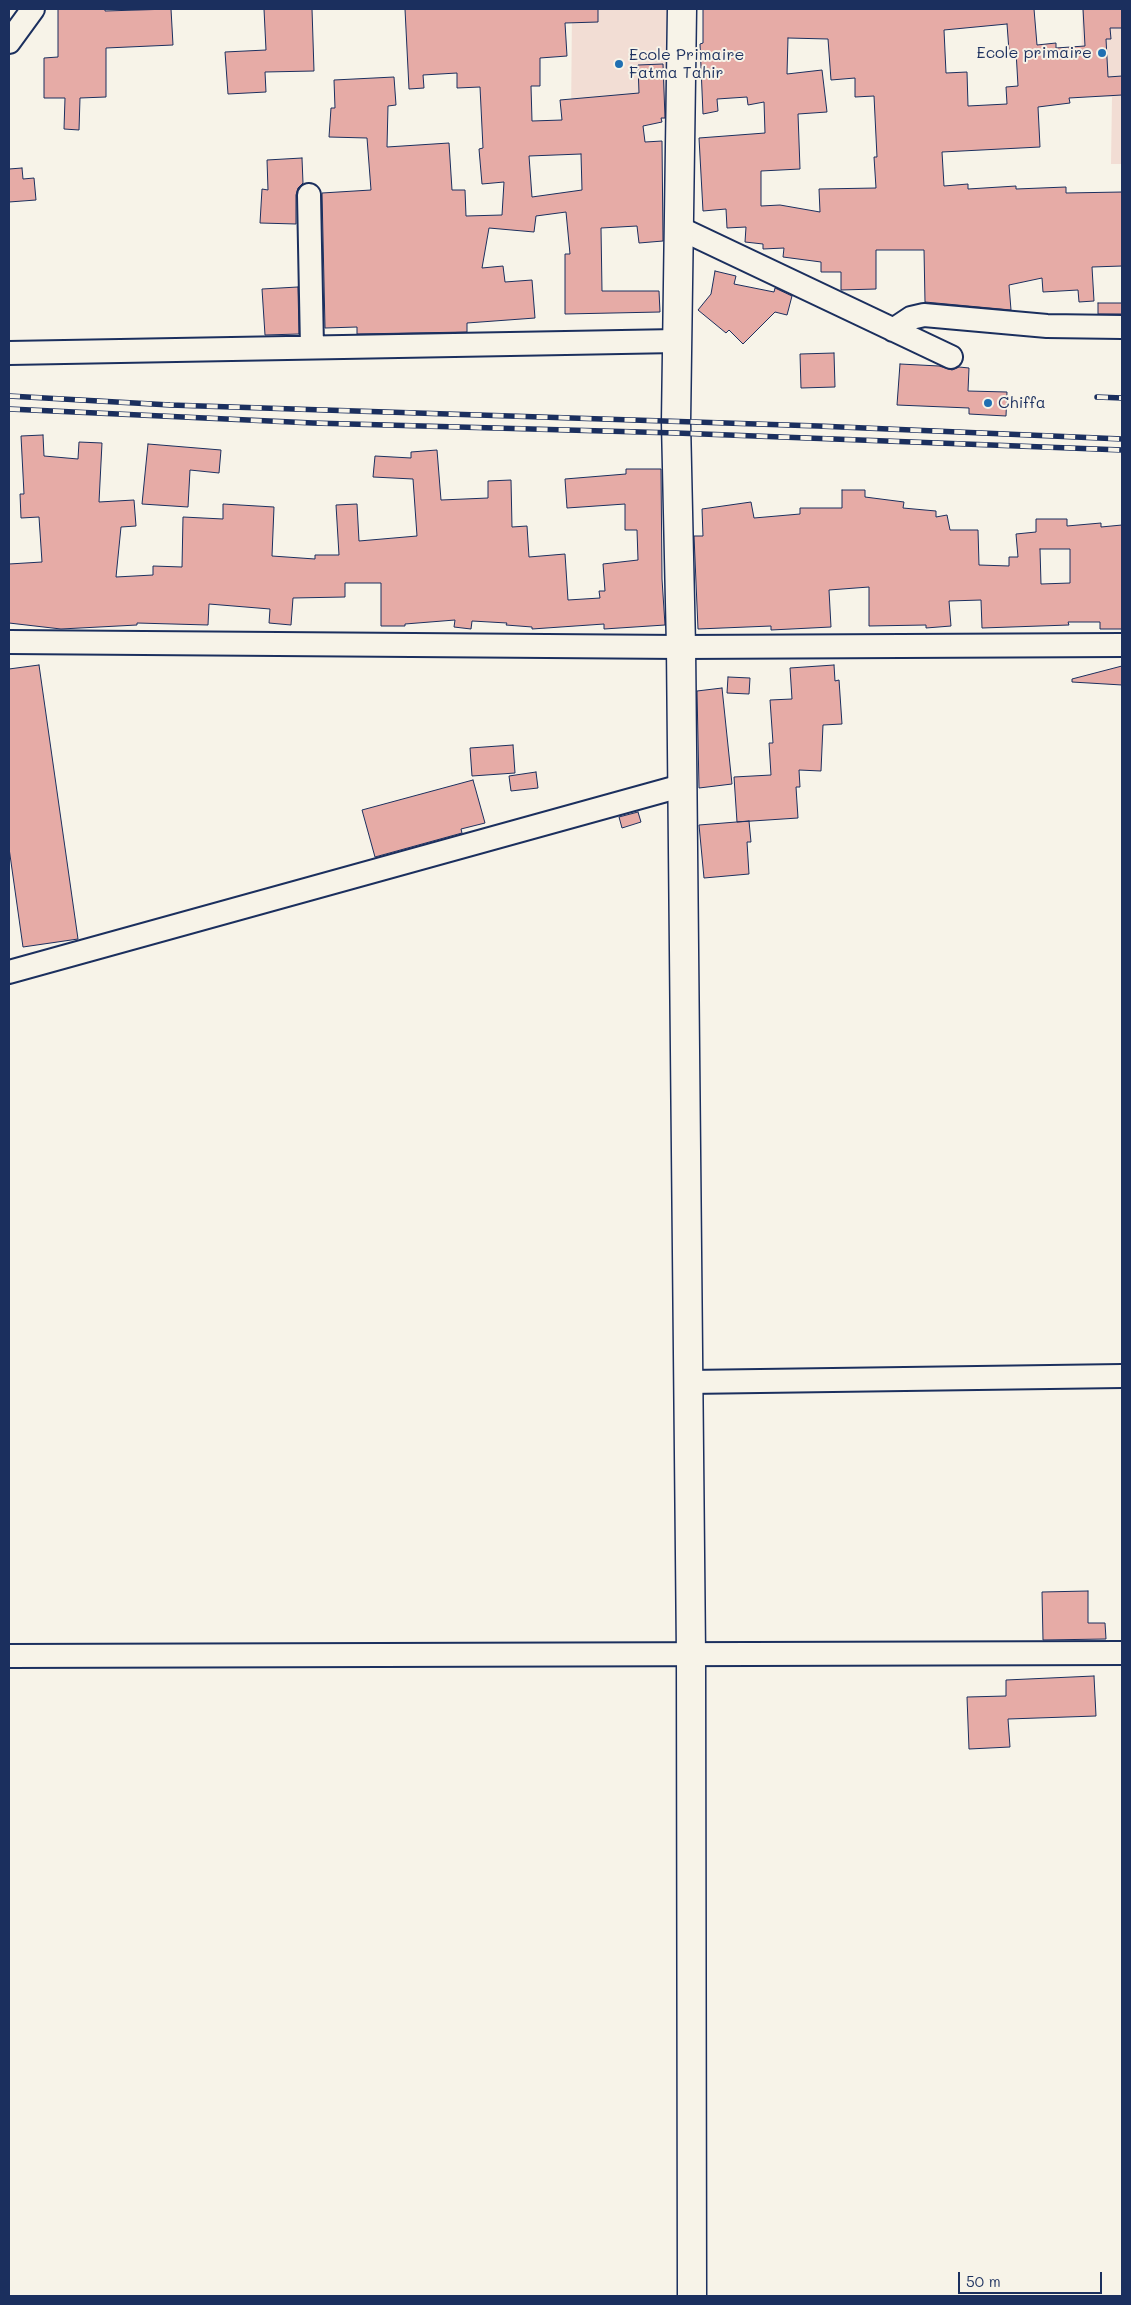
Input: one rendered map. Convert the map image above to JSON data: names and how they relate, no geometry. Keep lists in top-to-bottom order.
{
  "places": ["Ecole primaire", "Ecole Primaire Fatma Tahir", "Chiffa"],
  "scale_bar": "50 m"
}
